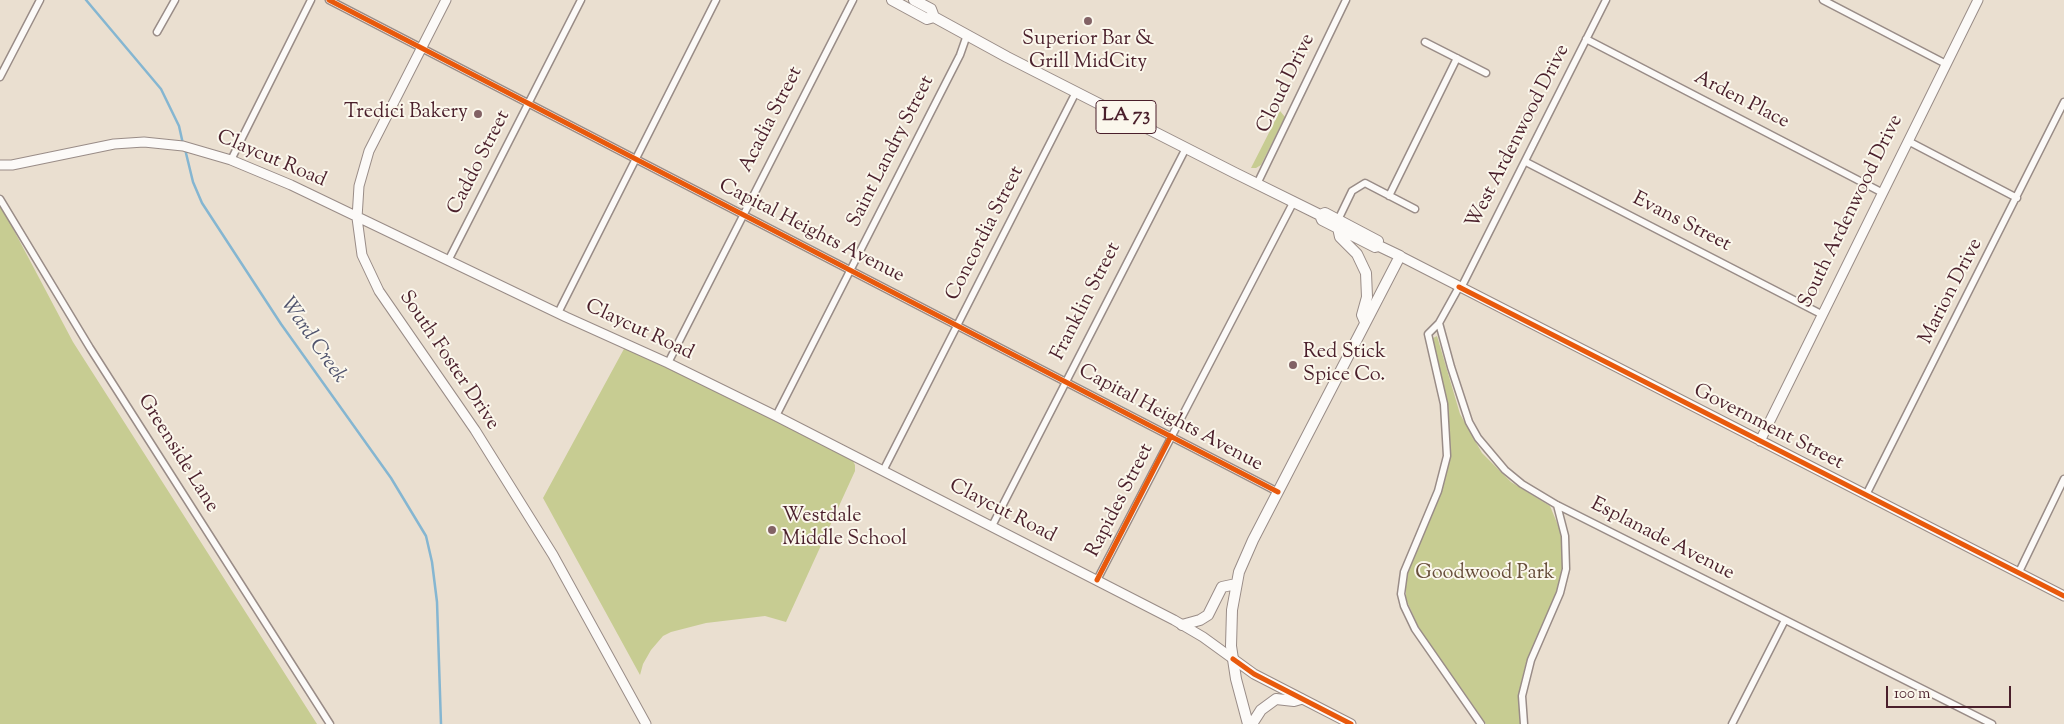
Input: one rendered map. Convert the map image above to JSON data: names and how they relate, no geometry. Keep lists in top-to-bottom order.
{
  "streets": {
    "main road": ["LA 73", "Government Street"],
    "street": [
      "Cloud Drive",
      "Arden Place",
      "Acadia Street",
      "West Ardenwood Drive",
      "Saint Landry Street",
      "Claycut Road",
      "Caddo Street",
      "South Ardenwood Drive",
      "Evans Street",
      "Capital Heights Avenue",
      "Concordia Street",
      "Marion Drive",
      "Franklin Street",
      "South Foster Drive",
      "Greenside Lane",
      "Rapides Street",
      "Esplanade Avenue"
    ]
  },
  "crossings": [
    ["Cloud Drive", "Government Street"],
    ["Arden Place", "West Ardenwood Drive"],
    ["Arden Place", "South Ardenwood Drive"],
    ["Acadia Street", "Claycut Road"],
    ["Acadia Street", "Capital Heights Avenue"],
    ["West Ardenwood Drive", "Evans Street"],
    ["West Ardenwood Drive", "Government Street"],
    ["Saint Landry Street", "Claycut Road"],
    ["Saint Landry Street", "Capital Heights Avenue"],
    ["Saint Landry Street", "Government Street"],
    ["Claycut Road", "Caddo Street"],
    ["Claycut Road", "Concordia Street"],
    ["Claycut Road", "Franklin Street"],
    ["Claycut Road", "South Foster Drive"],
    ["Claycut Road", "Rapides Street"],
    ["Caddo Street", "Capital Heights Avenue"],
    ["South Ardenwood Drive", "Evans Street"],
    ["South Ardenwood Drive", "Government Street"],
    ["Capital Heights Avenue", "Concordia Street"],
    ["Capital Heights Avenue", "Franklin Street"],
    ["Capital Heights Avenue", "South Foster Drive"],
    ["Capital Heights Avenue", "Rapides Street"],
    ["Concordia Street", "Government Street"],
    ["Marion Drive", "Government Street"],
    ["Franklin Street", "Government Street"],
    ["Government Street", "Rapides Street"]
  ],
  "water": ["Ward Creek"],
  "parks": ["Goodwood Park"],
  "places": [
    "Superior Bar & Grill MidCity",
    "Tredici Bakery",
    "Red Stick Spice Co.",
    "Westdale Middle School"
  ],
  "scale_bar": "100 m"
}
